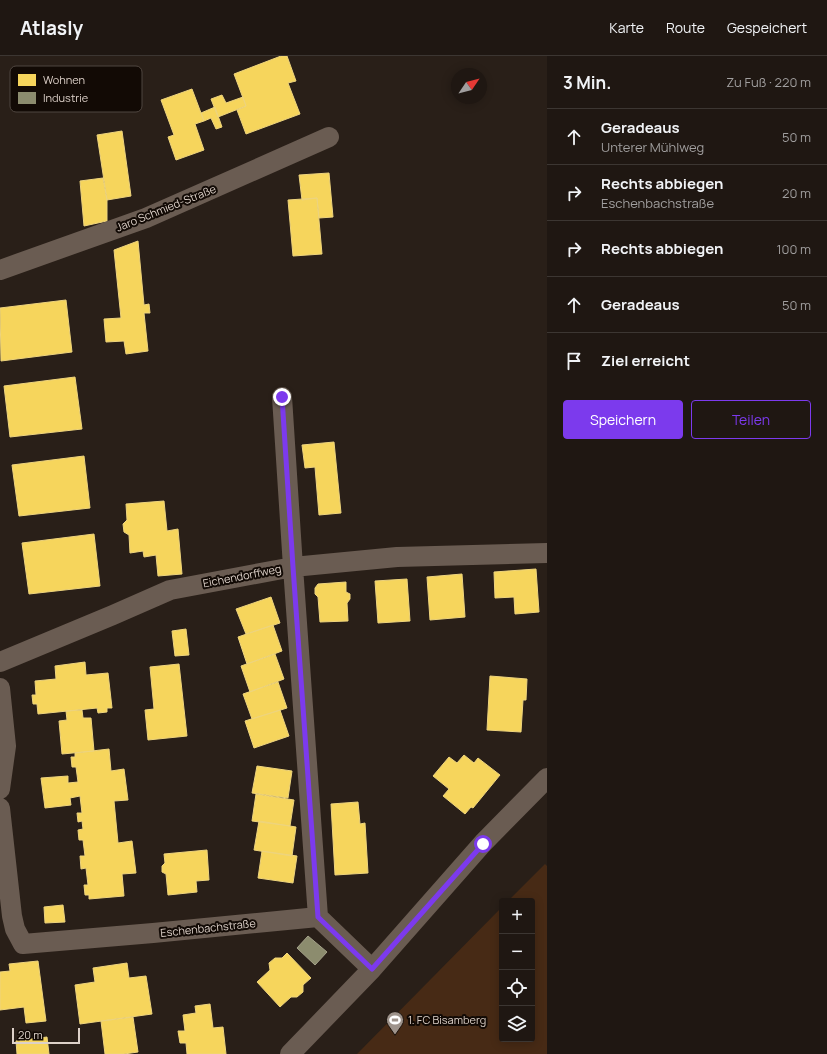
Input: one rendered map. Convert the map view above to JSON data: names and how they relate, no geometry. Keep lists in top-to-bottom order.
{
  "streets": {
    "street": ["Jaro Schmied-Straße", "Eichendorffweg", "Eschenbachstraße"]
  },
  "places": {
    "sports": ["1. FC Bisamberg"]
  },
  "legend": ["Wohnen", "Industrie"],
  "scale_bar": "20 m",
  "north": "top right",
  "page": {
    "header": "Atlasly",
    "nav": ["Karte", "Route", "Gespeichert"],
    "heading": ["3 Min.", "Zu Fuß · 220 m"],
    "list": [
      ["Geradeaus", "Unterer Mühlweg", "50 m"],
      ["Rechts abbiegen", "Eschenbachstraße", "20 m"],
      ["Rechts abbiegen", "100 m"],
      ["Geradeaus", "50 m"],
      "Ziel erreicht"
    ],
    "buttons": ["Speichern", "Teilen"],
    "map_buttons": ["+", "−"],
    "scale": "20 m"
  }
}
